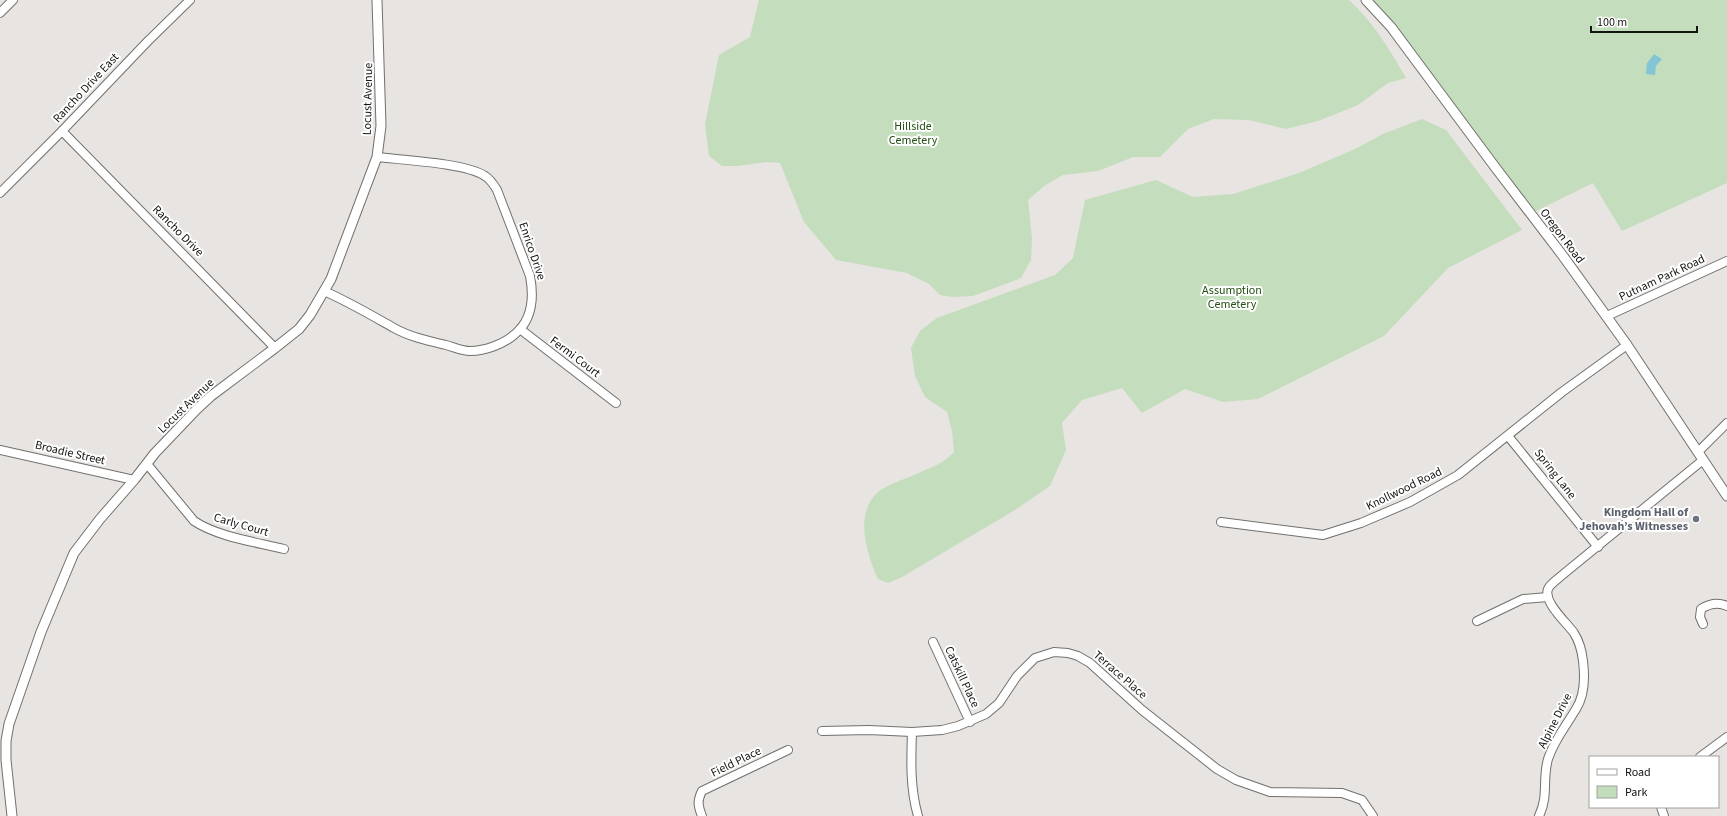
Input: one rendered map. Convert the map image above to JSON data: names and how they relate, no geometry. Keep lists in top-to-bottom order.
{
  "streets": {
    "street": [
      "Rancho Drive East",
      "Locust Avenue",
      "Rancho Drive",
      "Oregon Road",
      "Enrico Drive",
      "Putnam Park Road",
      "Fermi Court",
      "Broadie Street",
      "Spring Lane",
      "Knollwood Road",
      "Carly Court",
      "Terrace Place",
      "Catskill Place",
      "Alpine Drive",
      "Field Place"
    ]
  },
  "crossings": [
    ["Rancho Drive East", "Rancho Drive"],
    ["Locust Avenue", "Rancho Drive"],
    ["Locust Avenue", "Enrico Drive"],
    ["Locust Avenue", "Broadie Street"],
    ["Locust Avenue", "Carly Court"],
    ["Oregon Road", "Putnam Park Road"],
    ["Oregon Road", "Knollwood Road"],
    ["Enrico Drive", "Fermi Court"],
    ["Spring Lane", "Knollwood Road"],
    ["Terrace Place", "Catskill Place"]
  ],
  "parks": ["Hillside Cemetery", "Assumption Cemetery"],
  "places": ["Kingdom Hall of Jehovah’s Witnesses"],
  "legend": ["Road", "Park"],
  "scale_bar": "100 m"
}
